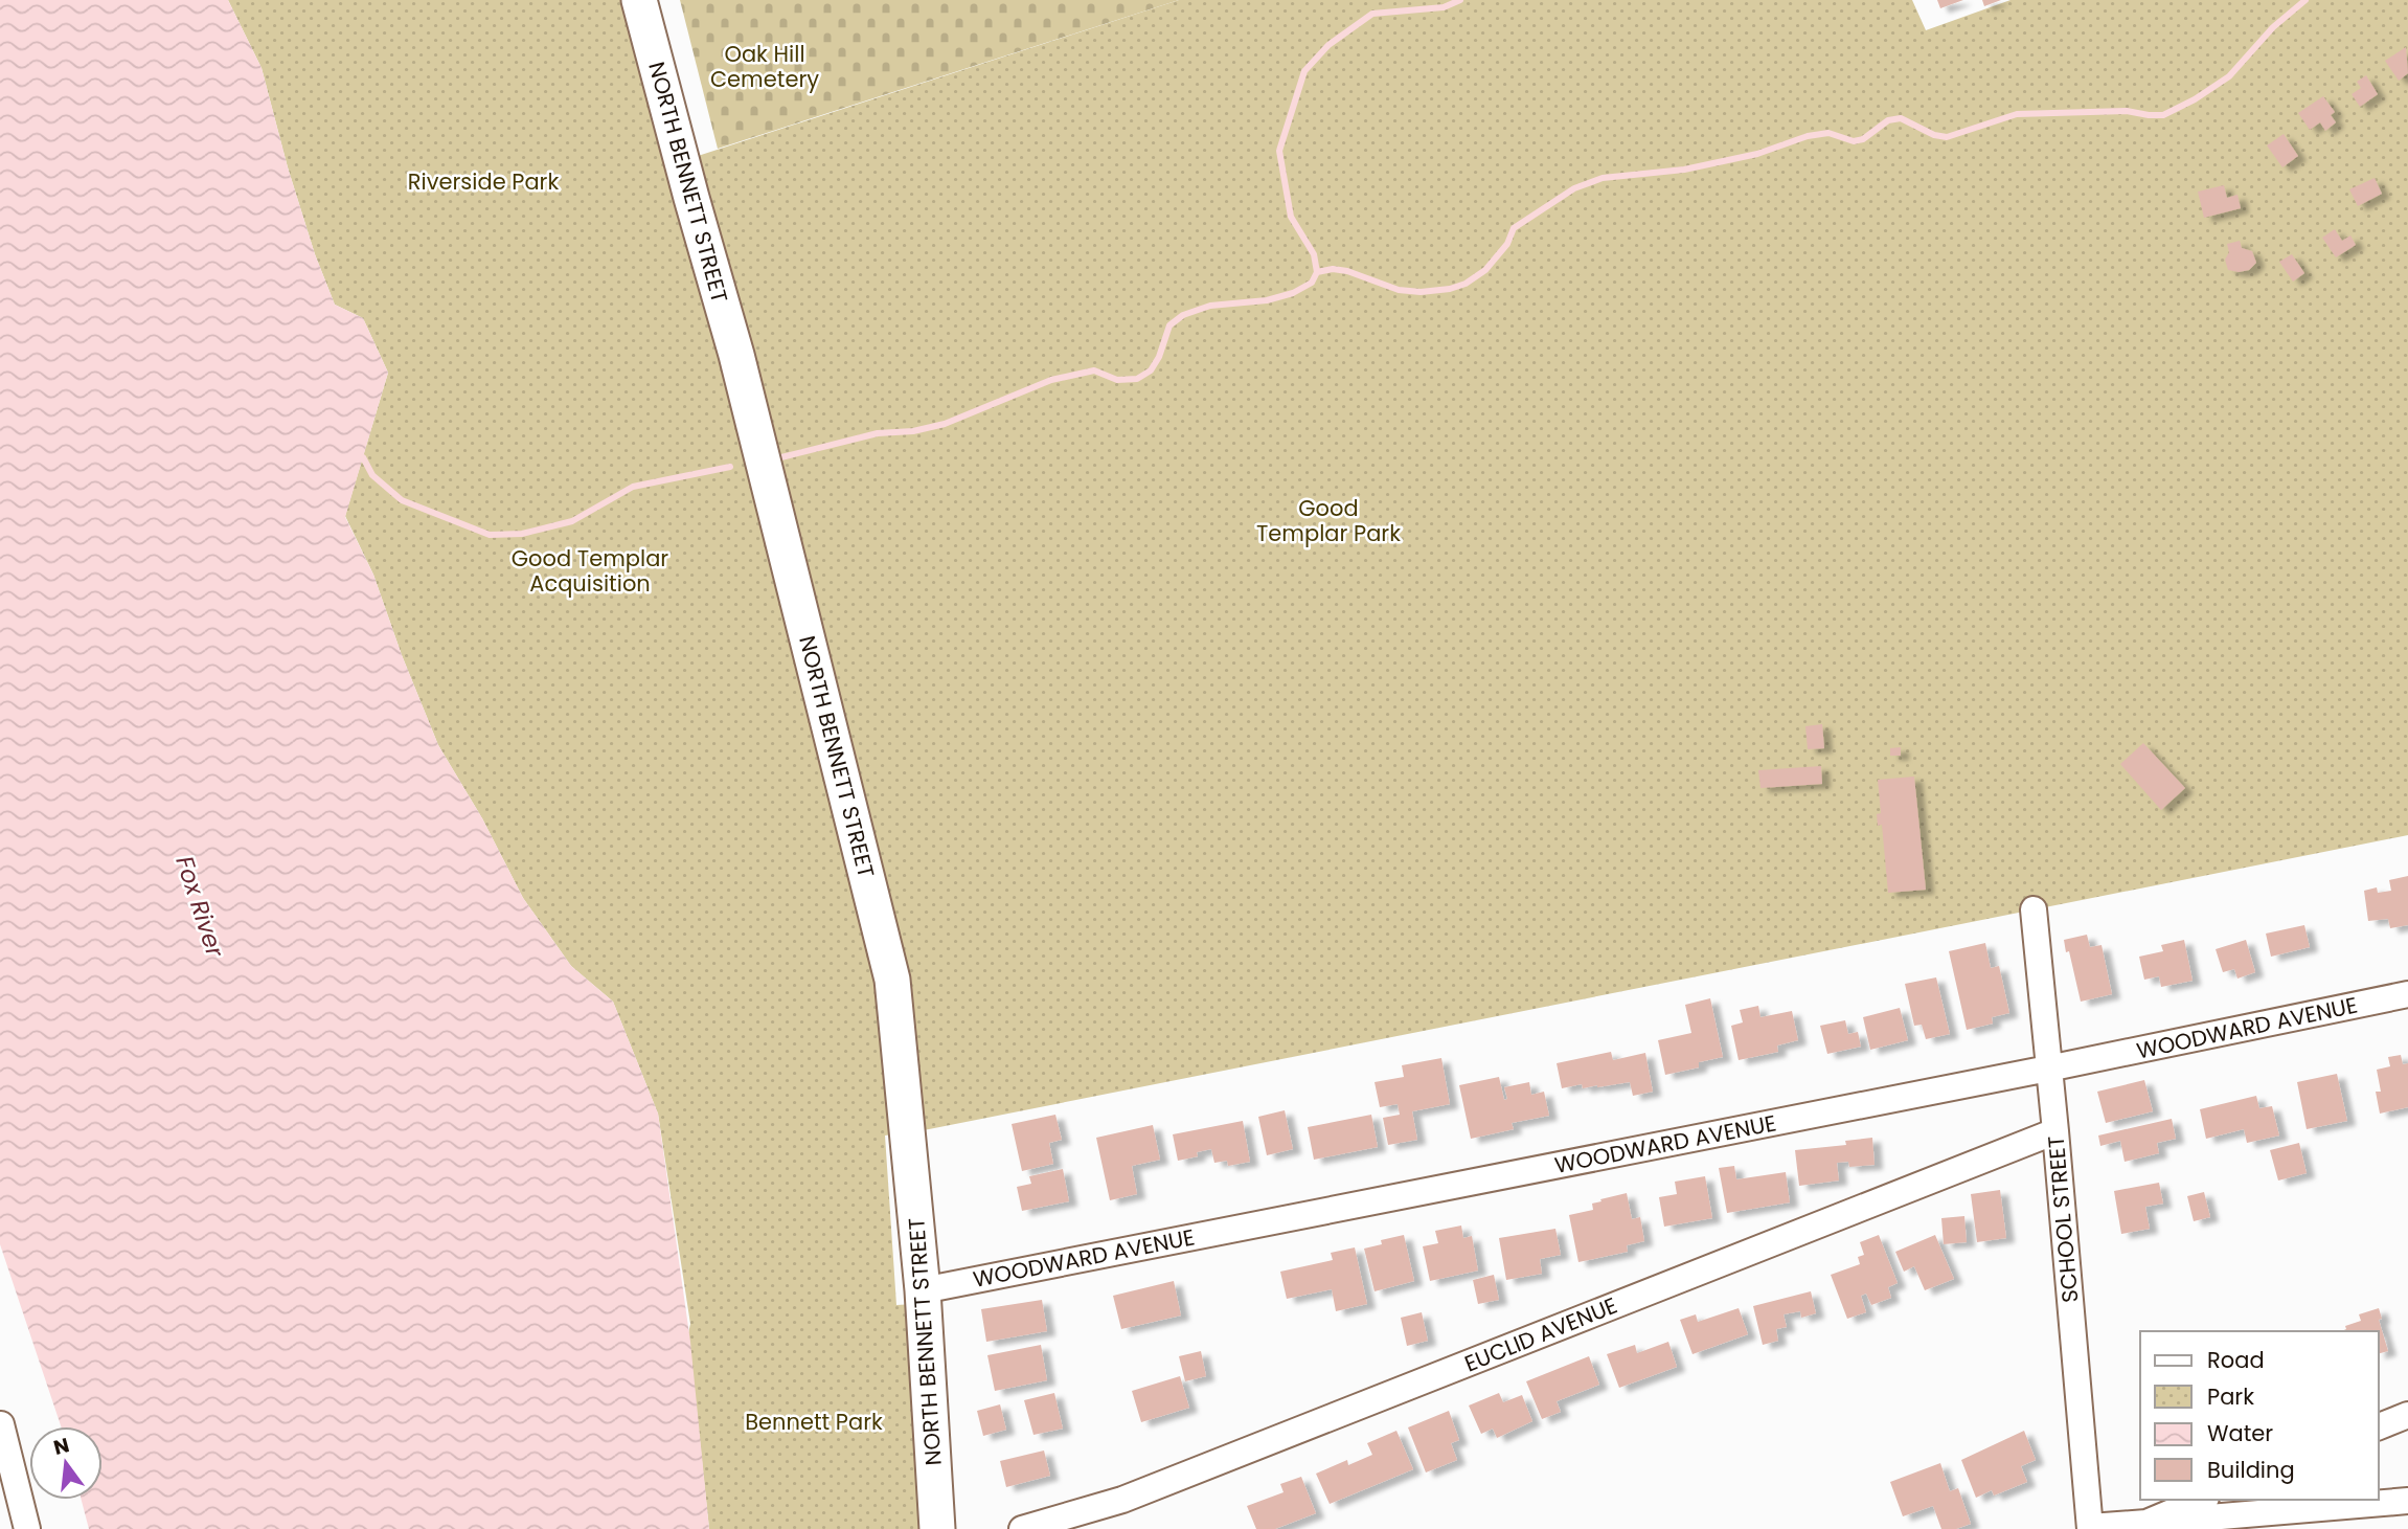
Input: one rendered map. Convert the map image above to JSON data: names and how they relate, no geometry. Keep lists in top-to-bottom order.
{
  "streets": {
    "main road": ["NORTH BENNETT STREET"],
    "street": ["WOODWARD AVENUE", "SCHOOL STREET", "EUCLID AVENUE"]
  },
  "crossings": [
    ["NORTH BENNETT STREET", "WOODWARD AVENUE"],
    ["WOODWARD AVENUE", "SCHOOL STREET"],
    ["SCHOOL STREET", "EUCLID AVENUE"]
  ],
  "water": ["Fox River"],
  "parks": [
    "Oak Hill Cemetery",
    "Riverside Park",
    "Good Templar Park",
    "Good Templar Acquisition",
    "Bennett Park"
  ],
  "legend": [
    "Road",
    "Park",
    "Water",
    "Building"
  ],
  "north": "top"
}
